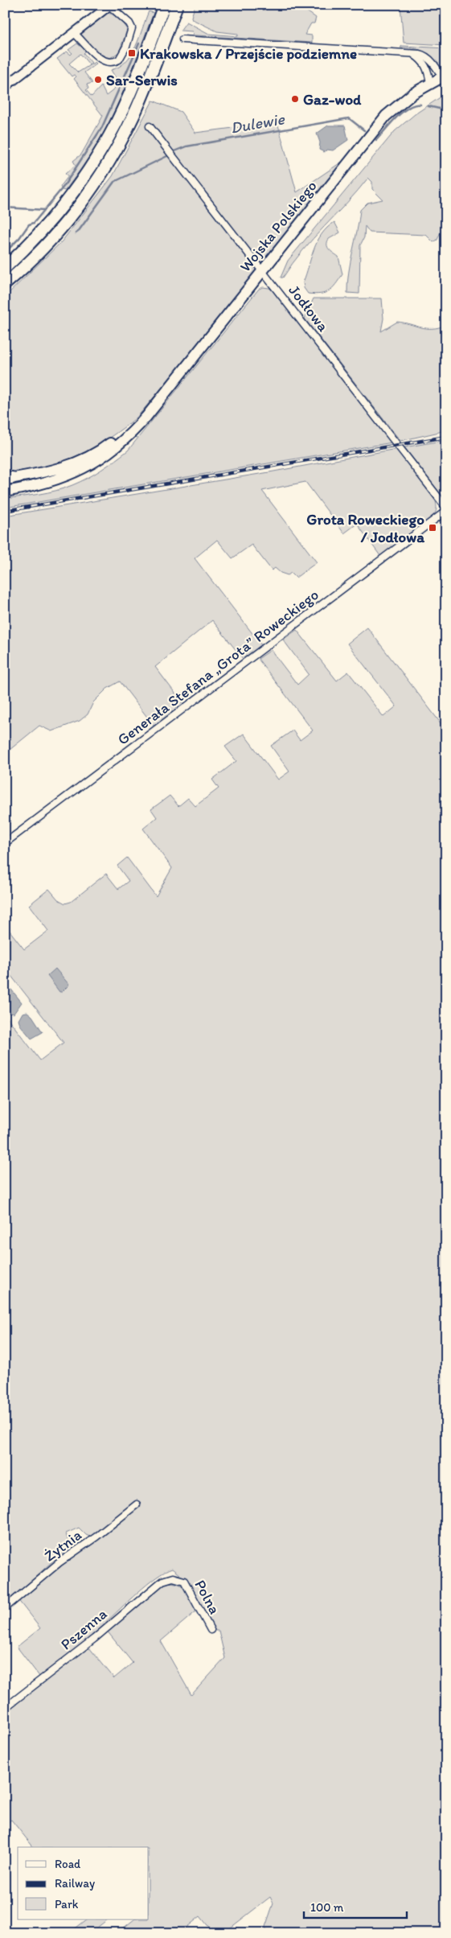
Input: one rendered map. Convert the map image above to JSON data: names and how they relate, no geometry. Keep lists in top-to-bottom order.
{
  "streets": {
    "main road": ["Wojska Polskiego"],
    "street": [
      "Jodłowa",
      "Generała Stefana „Grota” Roweckiego",
      "Żytnia",
      "Polna",
      "Pszenna"
    ]
  },
  "crossings": [
    ["Wojska Polskiego", "Jodłowa"],
    ["Polna", "Pszenna"]
  ],
  "water": ["Dulewie"],
  "places": {
    "transit": ["Krakowska / Przejście podziemne", "Grota Roweckiego / Jodłowa"],
    "other": ["Sar-Serwis", "Gaz-wod"]
  },
  "legend": ["Road", "Railway", "Park"],
  "scale_bar": "100 m"
}
